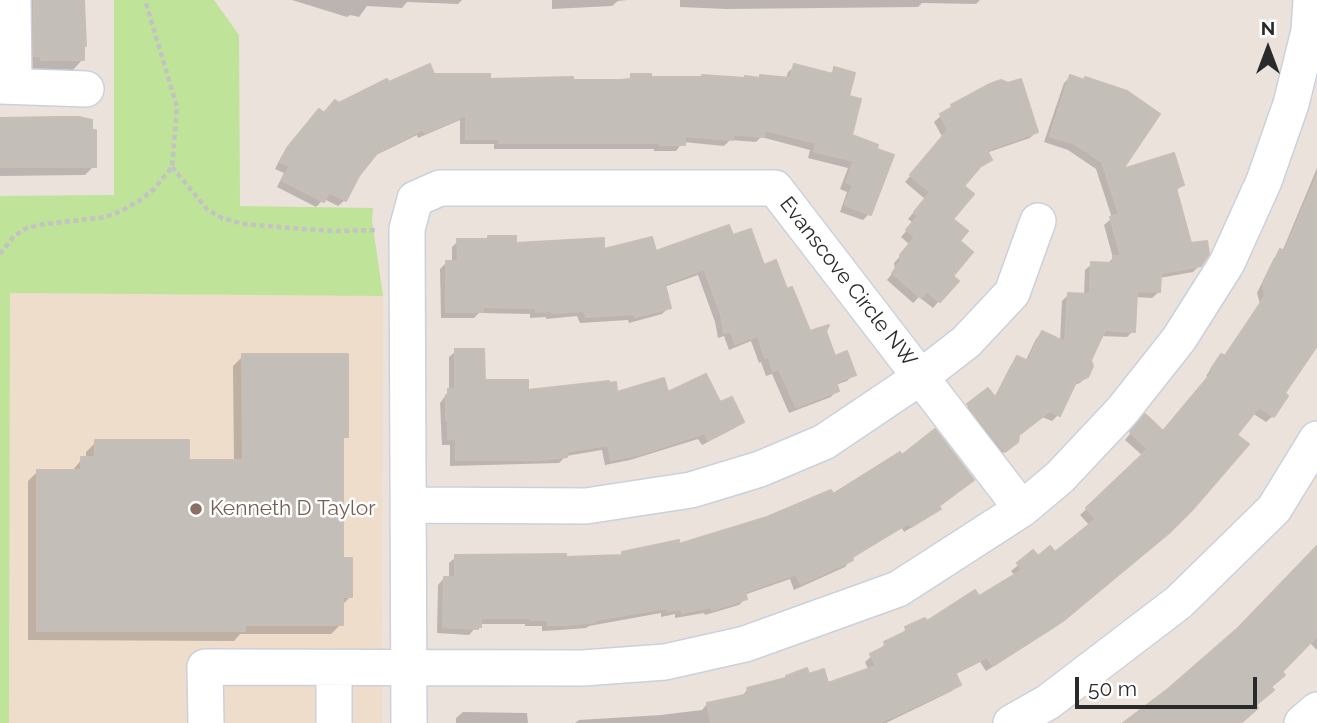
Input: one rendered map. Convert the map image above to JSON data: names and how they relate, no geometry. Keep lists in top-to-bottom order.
{
  "streets": {
    "street": ["Evanscove Circle NW"]
  },
  "places": ["Kenneth D Taylor"],
  "scale_bar": "50 m",
  "north": "top"
}
